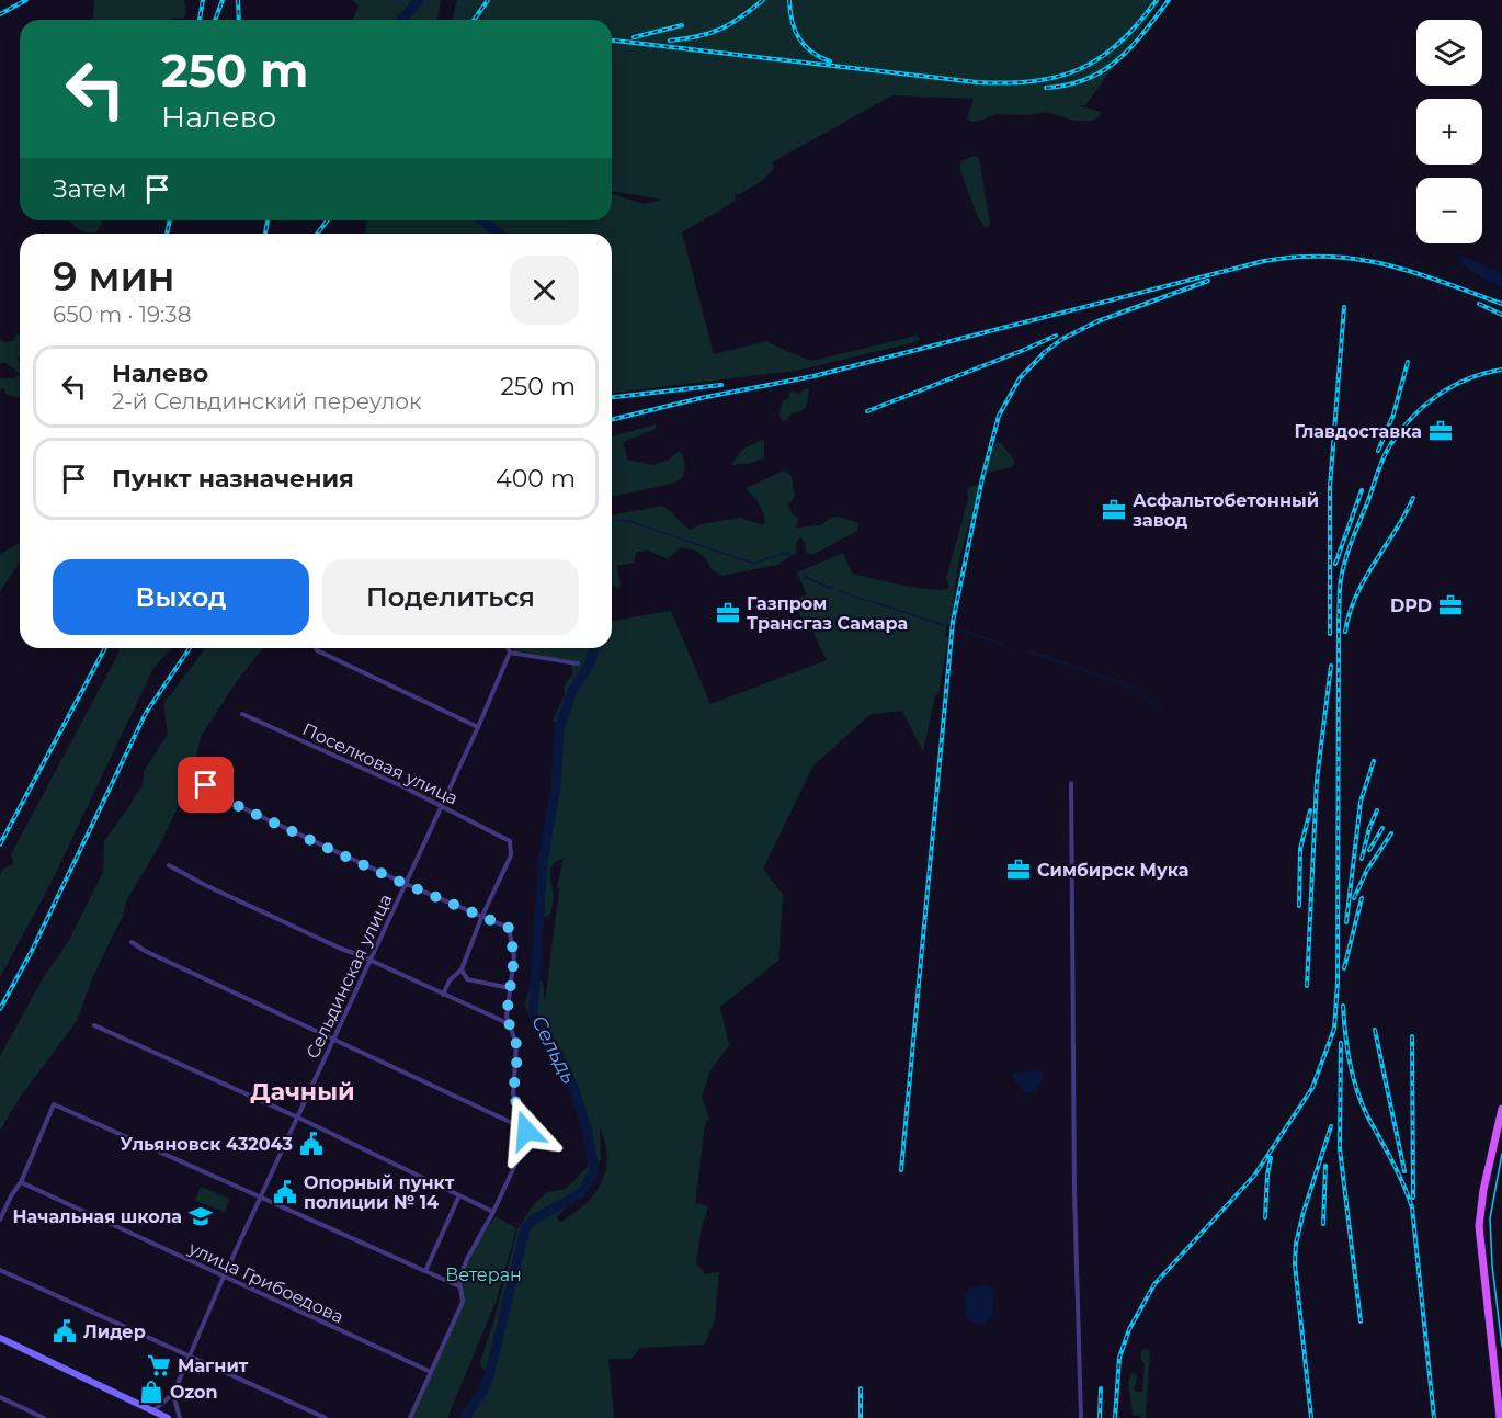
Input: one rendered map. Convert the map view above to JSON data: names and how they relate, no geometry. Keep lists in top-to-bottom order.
{
  "streets": {
    "street": ["Поселковая улица", "Сельдинская улица", "улица Грибоедова"]
  },
  "crossings": [
    ["Поселковая улица", "Сельдинская улица"],
    ["Сельдинская улица", "улица Грибоедова"]
  ],
  "districts": ["Дачный"],
  "water": ["Сельдь"],
  "parks": ["Ветеран"],
  "places": {
    "office": [
      "Главдоставка",
      "Асфальтобетонный завод",
      "DPD",
      "Газпром Трансгаз Самара",
      "Симбирск Мука"
    ],
    "public building": ["Ульяновск 432043", "Опорный пункт полиции № 14", "Лидер"],
    "school or university": ["Начальная школа"],
    "supermarket": ["Магнит"],
    "shop": ["Ozon"]
  },
  "page": {
    "map_buttons": ["+", "−"],
    "turn": ["250 m", "Налево"],
    "then": "Затем",
    "heading": ["9 мин", "650 m · 19:38"],
    "list": [
      {
        "name": "Налево",
        "note": "2-й Сельдинский переулок",
        "value": "250 m"
      },
      {
        "name": "Пункт назначения",
        "value": "400 m"
      }
    ],
    "buttons": ["Выход", "Поделиться"]
  }
}
